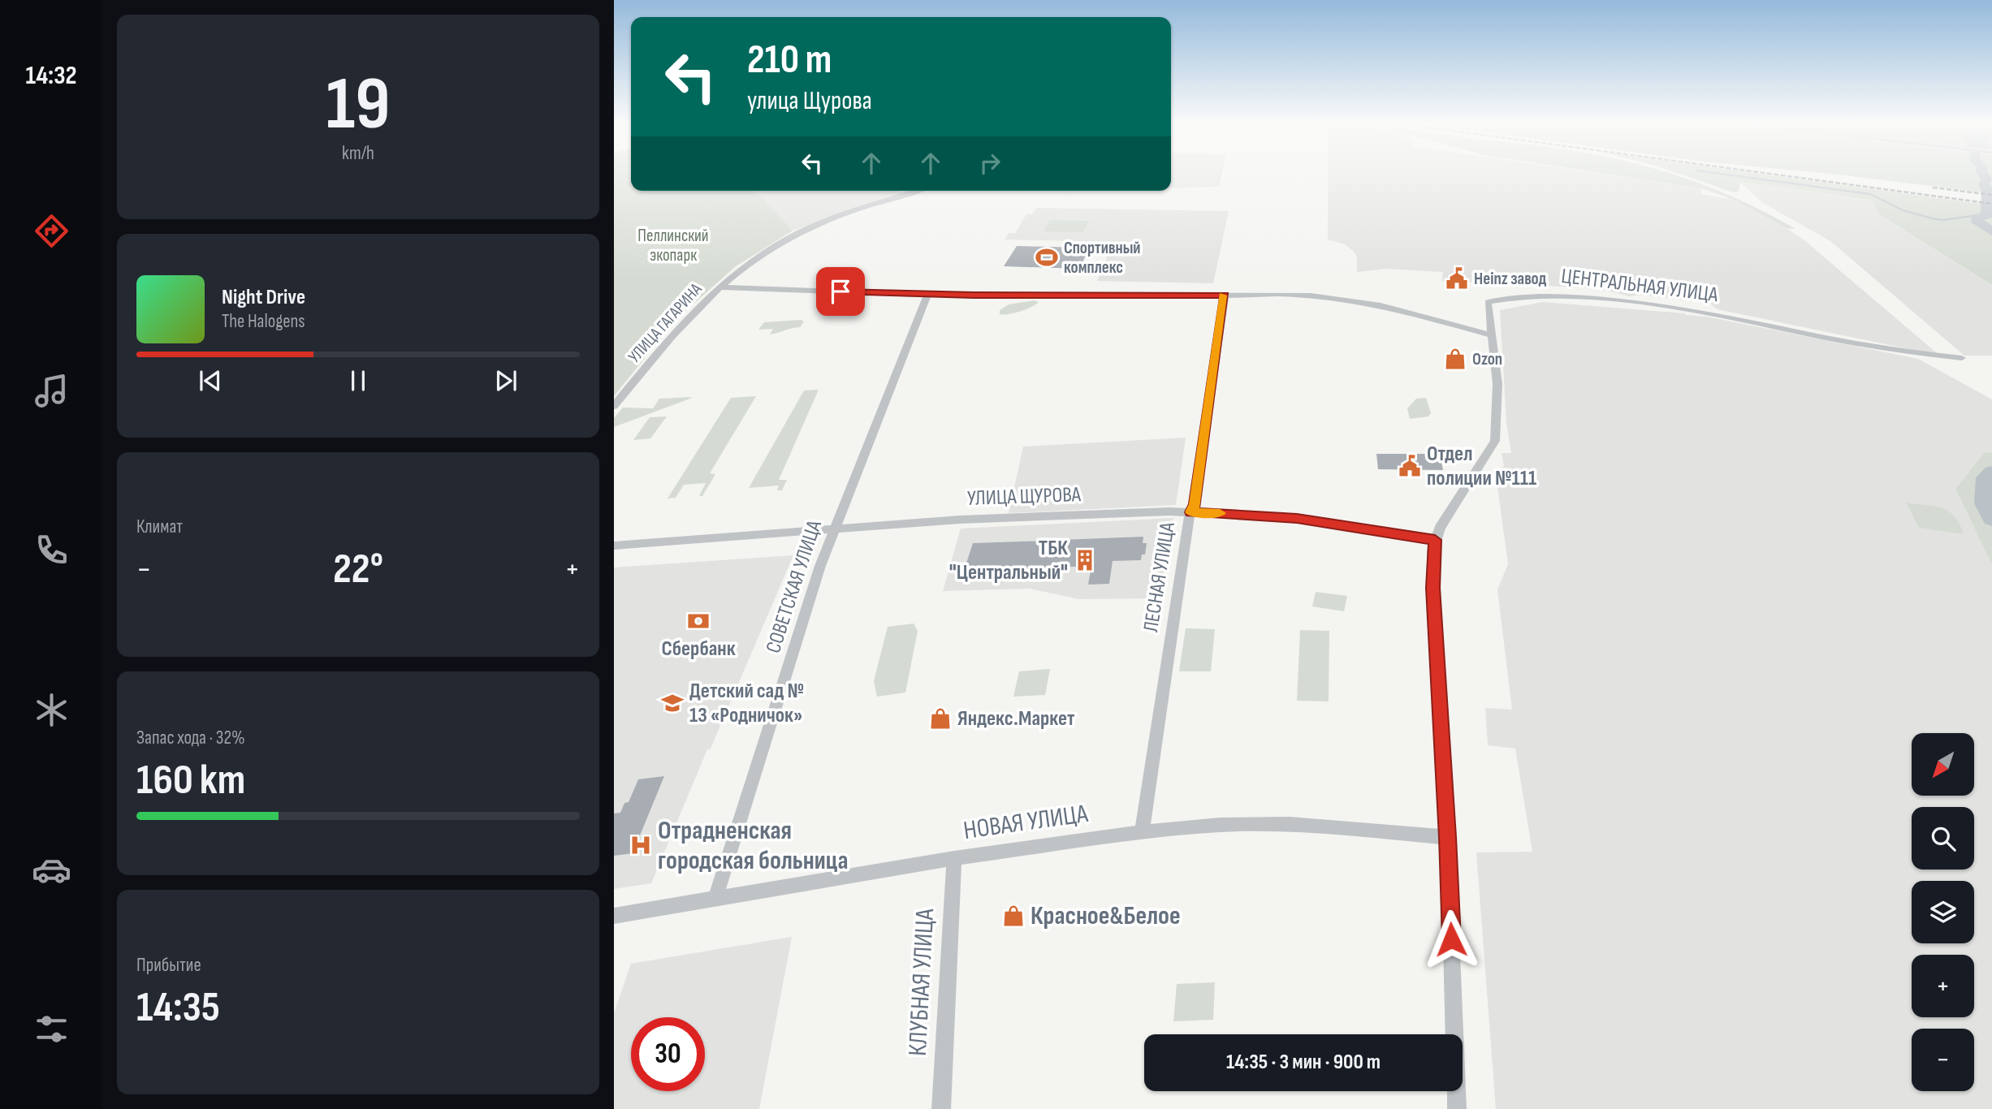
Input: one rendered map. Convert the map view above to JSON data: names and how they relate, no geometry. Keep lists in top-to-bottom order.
{
  "streets": {
    "street": [
      "ЦЕНТРАЛЬНАЯ УЛИЦА",
      "УЛИЦА ГАГАРИНА",
      "УЛИЦА ЩУРОВА",
      "ЛЕСНАЯ УЛИЦА",
      "СОВЕТСКАЯ УЛИЦА",
      "НОВАЯ УЛИЦА",
      "КЛУБНАЯ УЛИЦА"
    ]
  },
  "crossings": [
    ["ЦЕНТРАЛЬНАЯ УЛИЦА", "УЛИЦА ЩУРОВА"],
    ["ЦЕНТРАЛЬНАЯ УЛИЦА", "НОВАЯ УЛИЦА"],
    ["УЛИЦА ЩУРОВА", "ЛЕСНАЯ УЛИЦА"],
    ["УЛИЦА ЩУРОВА", "СОВЕТСКАЯ УЛИЦА"],
    ["ЛЕСНАЯ УЛИЦА", "НОВАЯ УЛИЦА"],
    ["СОВЕТСКАЯ УЛИЦА", "НОВАЯ УЛИЦА"],
    ["НОВАЯ УЛИЦА", "КЛУБНАЯ УЛИЦА"]
  ],
  "parks": ["Пеллинский экопарк"],
  "places": {
    "sports": ["Спортивный комплекс"],
    "public building": ["Heinz завод", "Отдел полиции №111"],
    "shop": ["Ozon", "Яндекс.Маркет", "Красное&Белое"],
    "building": ["ТБК \"Центральный\""],
    "bank": ["Сбербанк"],
    "school or university": ["Детский сад № 13 «Родничок»"],
    "hospital": ["Отрадненская городская больница"]
  },
  "north": "bottom left",
  "page": {
    "tabs": "14:32",
    "tile": [
      ["19", "km/h"],
      "Климат",
      ["Запас хода · 32%", "160 km"],
      ["Прибытие", "14:35"]
    ],
    "turn": ["210 m", "улица Щурова"],
    "song": ["Night Drive", "The Halogens"],
    "heat": ["−", "22°", "+"],
    "map_buttons": ["+", "−"],
    "limit": "30",
    "trip": "14:35 · 3 мин · 900 m"
  }
}
